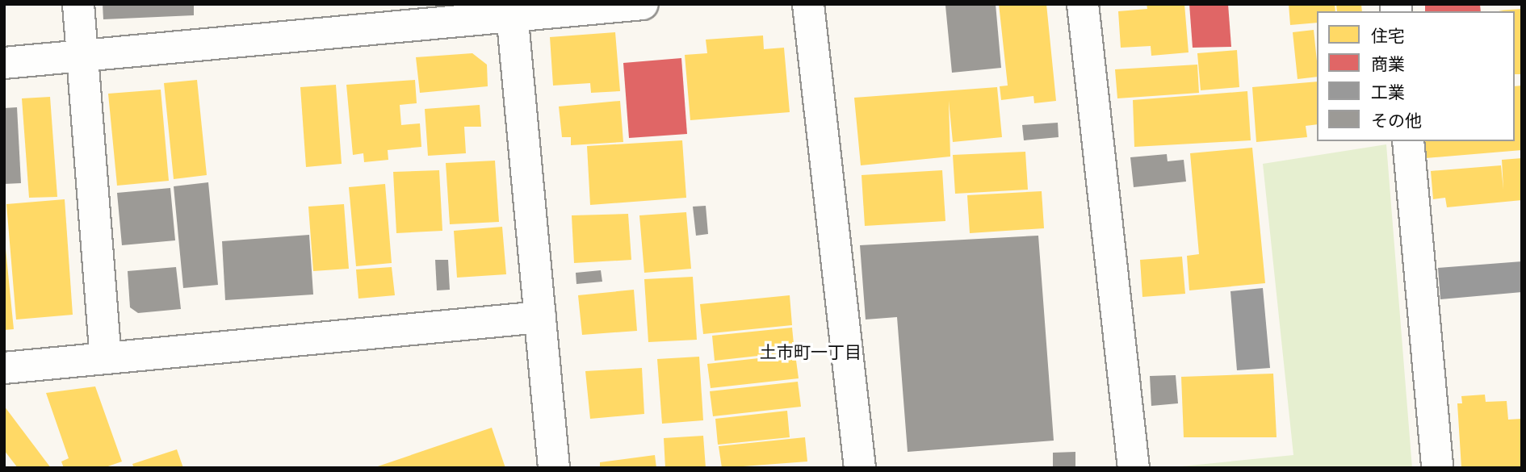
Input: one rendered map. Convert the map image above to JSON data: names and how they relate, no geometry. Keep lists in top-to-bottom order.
{
  "districts": ["土市町一丁目"],
  "legend": [
    "住宅",
    "商業",
    "工業",
    "その他"
  ]
}
